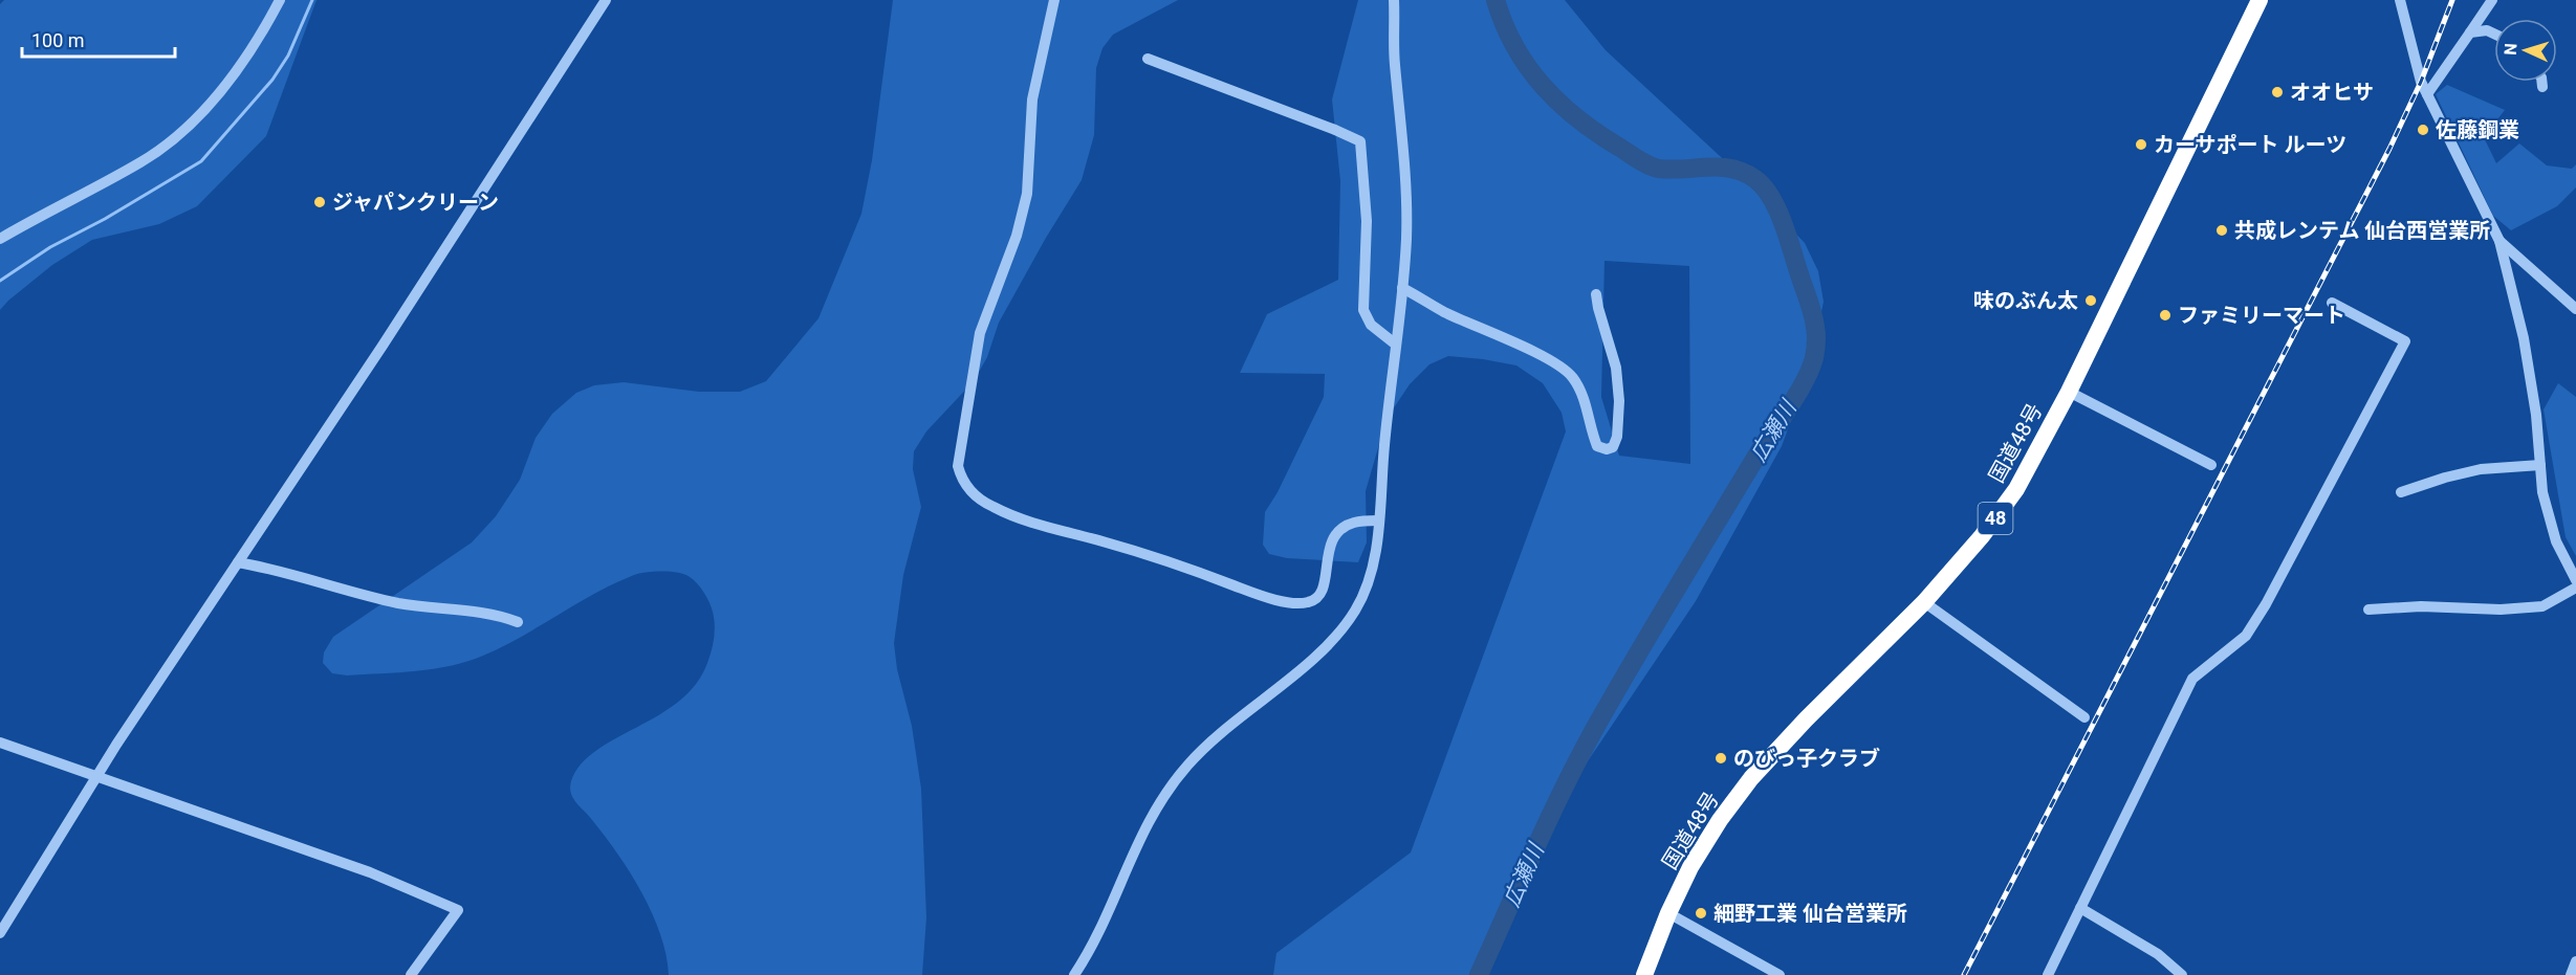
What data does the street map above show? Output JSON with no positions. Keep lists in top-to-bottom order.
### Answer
{
  "streets": {
    "highway": ["国道48号", "48"]
  },
  "water": ["広瀬川"],
  "places": [
    "オオヒサ",
    "佐藤鋼業",
    "カーサポート ルーツ",
    "ジャパンクリーン",
    "共成レンテム 仙台西営業所",
    "味のぶん太",
    "ファミリーマート",
    "のびっ子クラブ",
    "細野工業 仙台営業所"
  ],
  "scale_bar": "100 m",
  "north": "left"
}
